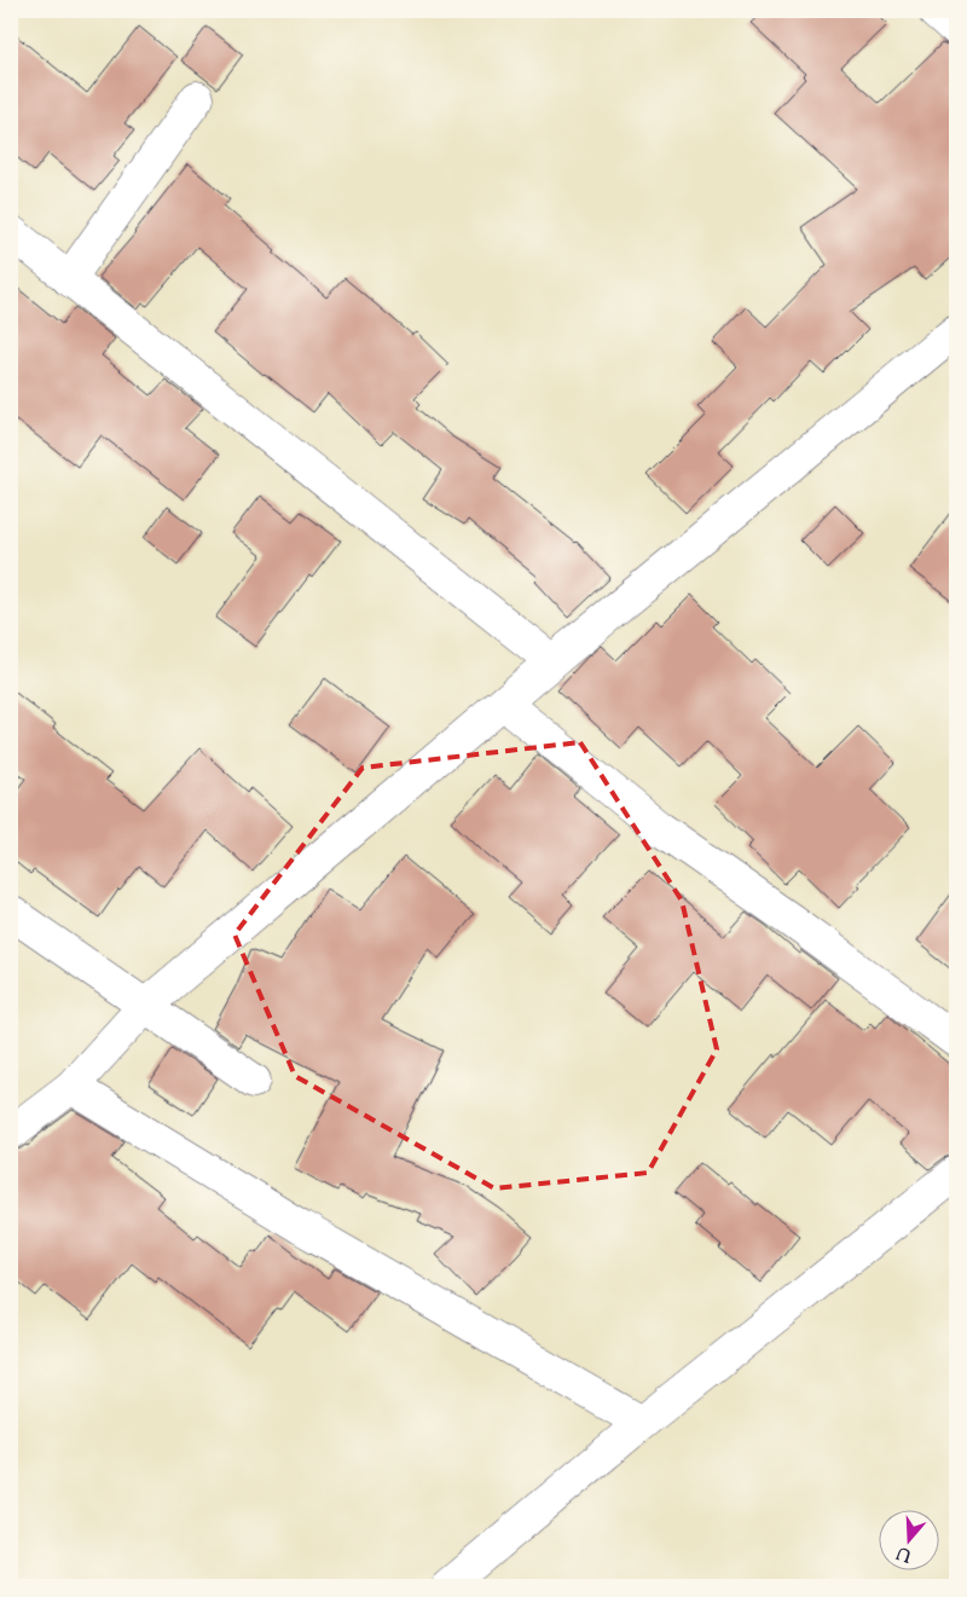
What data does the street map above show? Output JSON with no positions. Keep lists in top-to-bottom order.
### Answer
{
  "north": "bottom"
}
